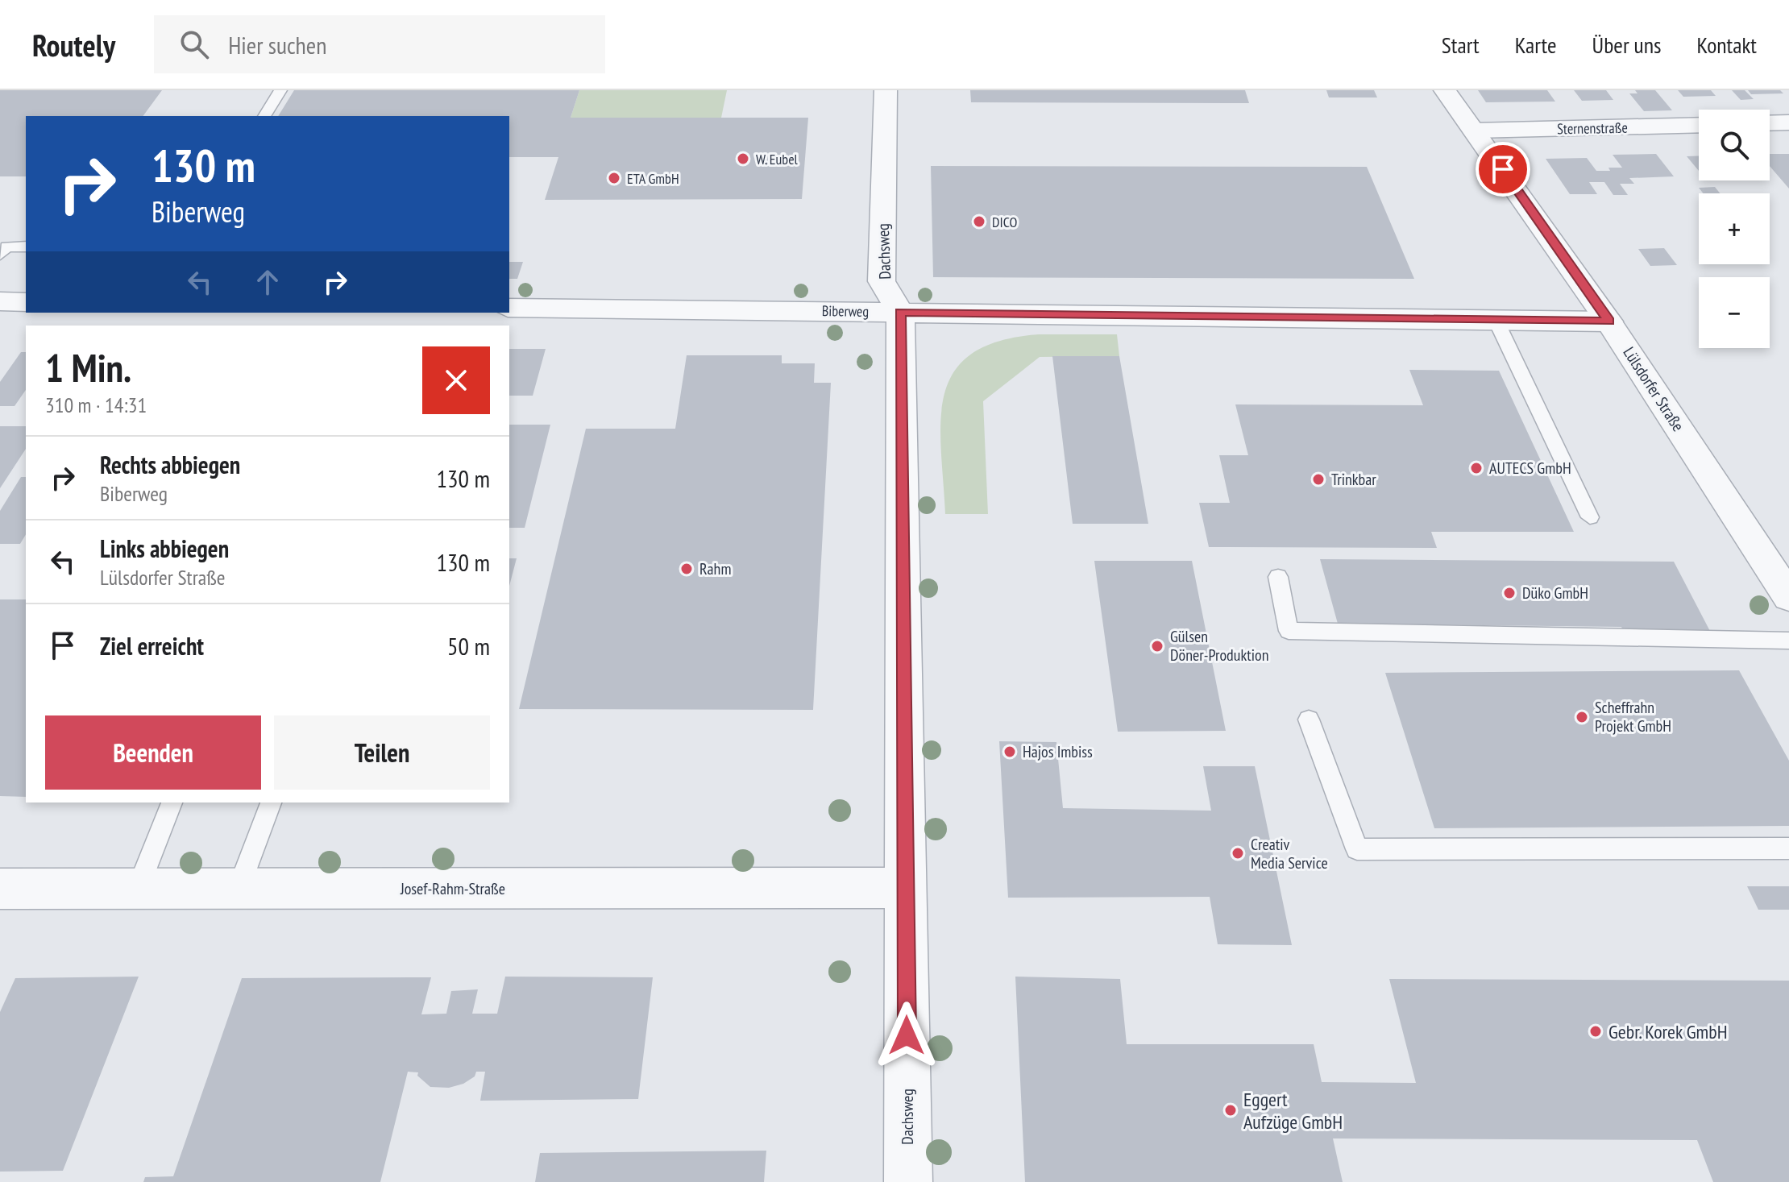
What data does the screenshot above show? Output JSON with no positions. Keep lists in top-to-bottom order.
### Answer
{
  "streets": {
    "street": [
      "Sternenstraße",
      "Dachsweg",
      "Biberweg",
      "Lülsdorfer Straße",
      "Josef-Rahm-Straße"
    ]
  },
  "crossings": [
    ["Sternenstraße", "Lülsdorfer Straße"],
    ["Dachsweg", "Biberweg"],
    ["Dachsweg", "Josef-Rahm-Straße"],
    ["Biberweg", "Lülsdorfer Straße"]
  ],
  "places": [
    "W. Eubel",
    "ETA GmbH",
    "DICO",
    "AUTECS GmbH",
    "Trinkbar",
    "Rahm",
    "Düko GmbH",
    "Gülsen Döner-Produktion",
    "Scheffrahn Projekt GmbH",
    "Hajos Imbiss",
    "Creativ Media Service",
    "Gebr. Korek GmbH",
    "Eggert Aufzüge GmbH"
  ],
  "page": {
    "header": "Routely",
    "search": "Hier suchen",
    "nav": [
      "Start",
      "Karte",
      "Über uns",
      "Kontakt"
    ],
    "map_buttons": ["+", "−"],
    "turn": ["130 m", "Biberweg"],
    "heading": ["1 Min.", "310 m · 14:31"],
    "list": [
      {
        "name": "Rechts abbiegen",
        "note": "Biberweg",
        "value": "130 m"
      },
      {
        "name": "Links abbiegen",
        "note": "Lülsdorfer Straße",
        "value": "130 m"
      },
      {
        "name": "Ziel erreicht",
        "value": "50 m"
      }
    ],
    "buttons": ["Beenden", "Teilen"]
  }
}
